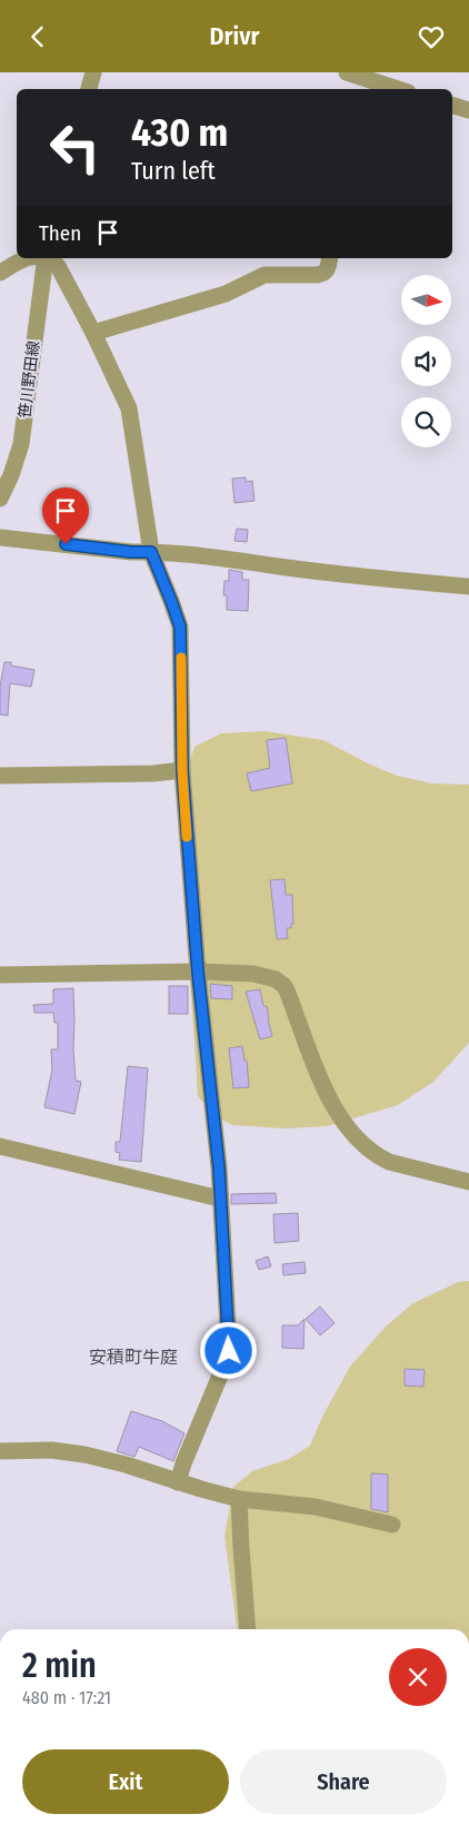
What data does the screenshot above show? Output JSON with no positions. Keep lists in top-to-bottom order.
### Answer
{
  "streets": {
    "street": ["笹川野田線"]
  },
  "districts": ["安積町牛庭"],
  "north": "right",
  "page": {
    "header": "Drivr",
    "turn": ["430 m", "Turn left"],
    "then": "Then",
    "heading": ["2 min", "480 m · 17:21"],
    "buttons": ["Exit", "Share"]
  }
}
